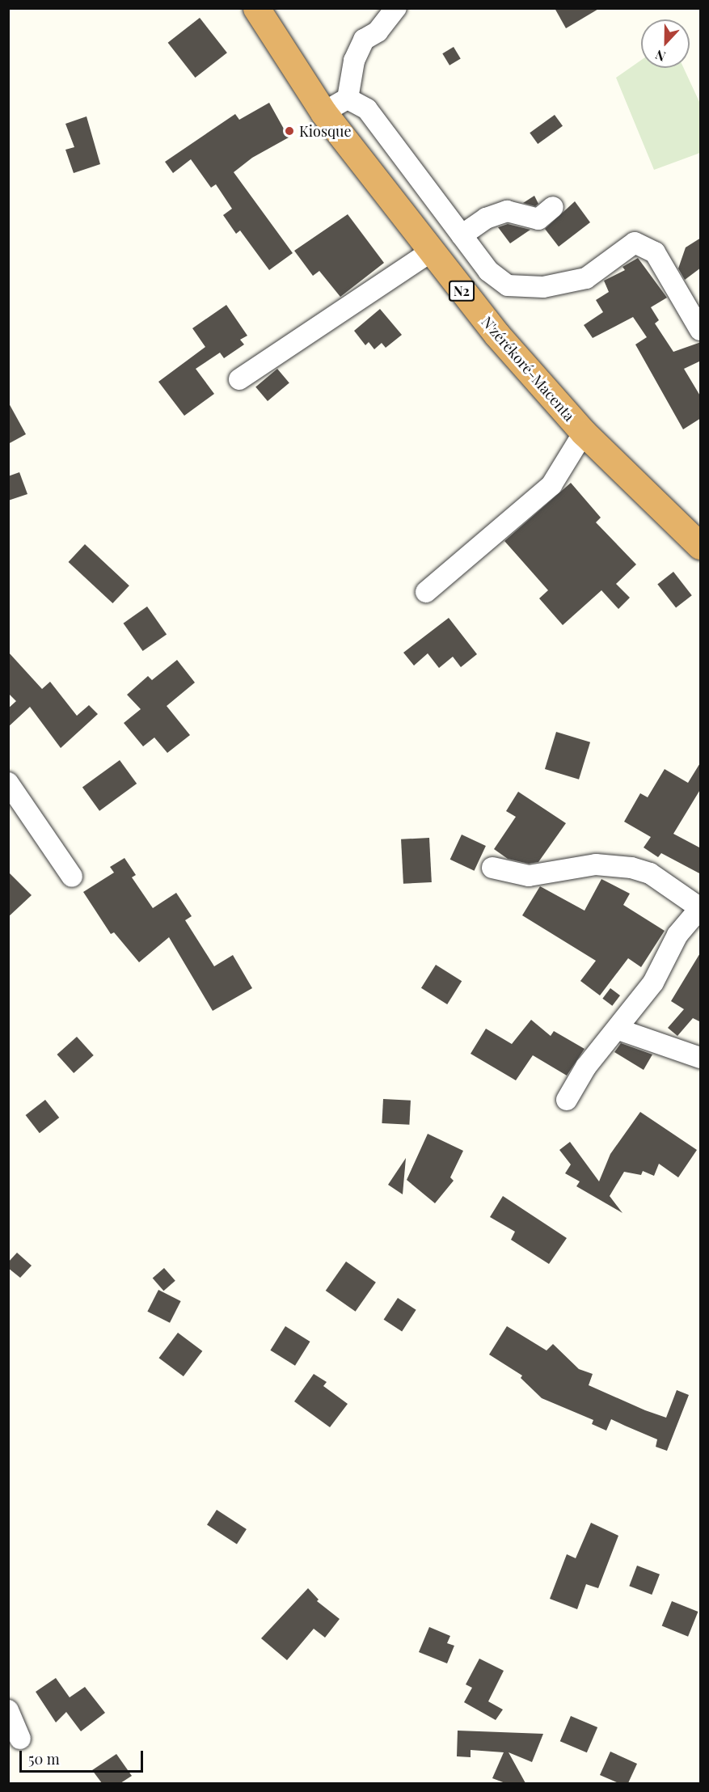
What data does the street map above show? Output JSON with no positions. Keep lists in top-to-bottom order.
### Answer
{
  "streets": {
    "highway": ["N2", "N'zérékoré-Macenta"]
  },
  "places": ["Kiosque"],
  "scale_bar": "50 m",
  "north": "bottom"
}
